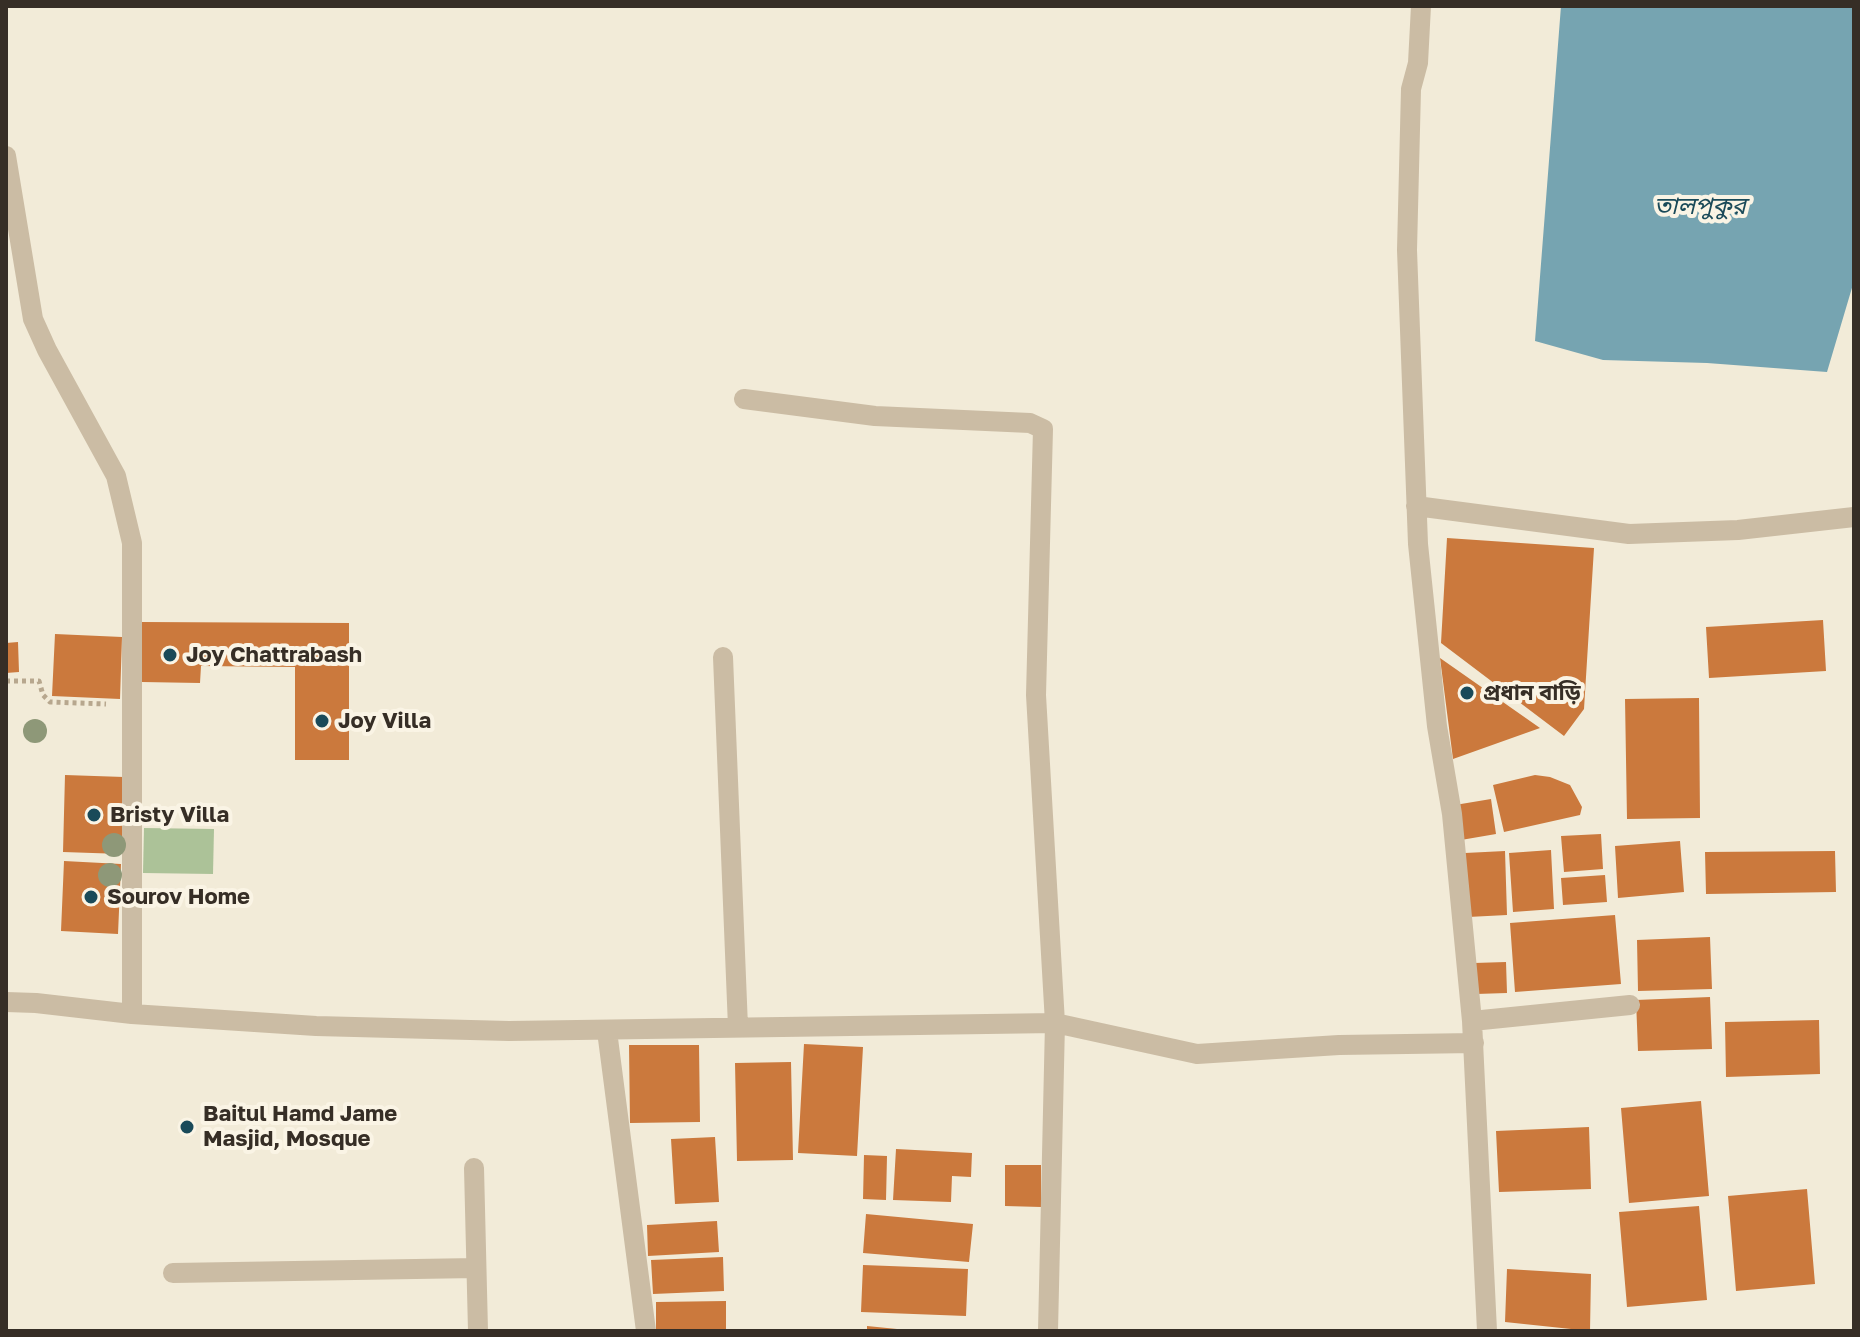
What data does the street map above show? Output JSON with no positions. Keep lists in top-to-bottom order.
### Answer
{
  "water": ["তালপুকুর"],
  "places": [
    "Joy Chattrabash",
    "প্রধান বাড়ি",
    "Joy Villa",
    "Bristy Villa",
    "Sourov Home",
    "Baitul Hamd Jame Masjid, Mosque"
  ]
}
